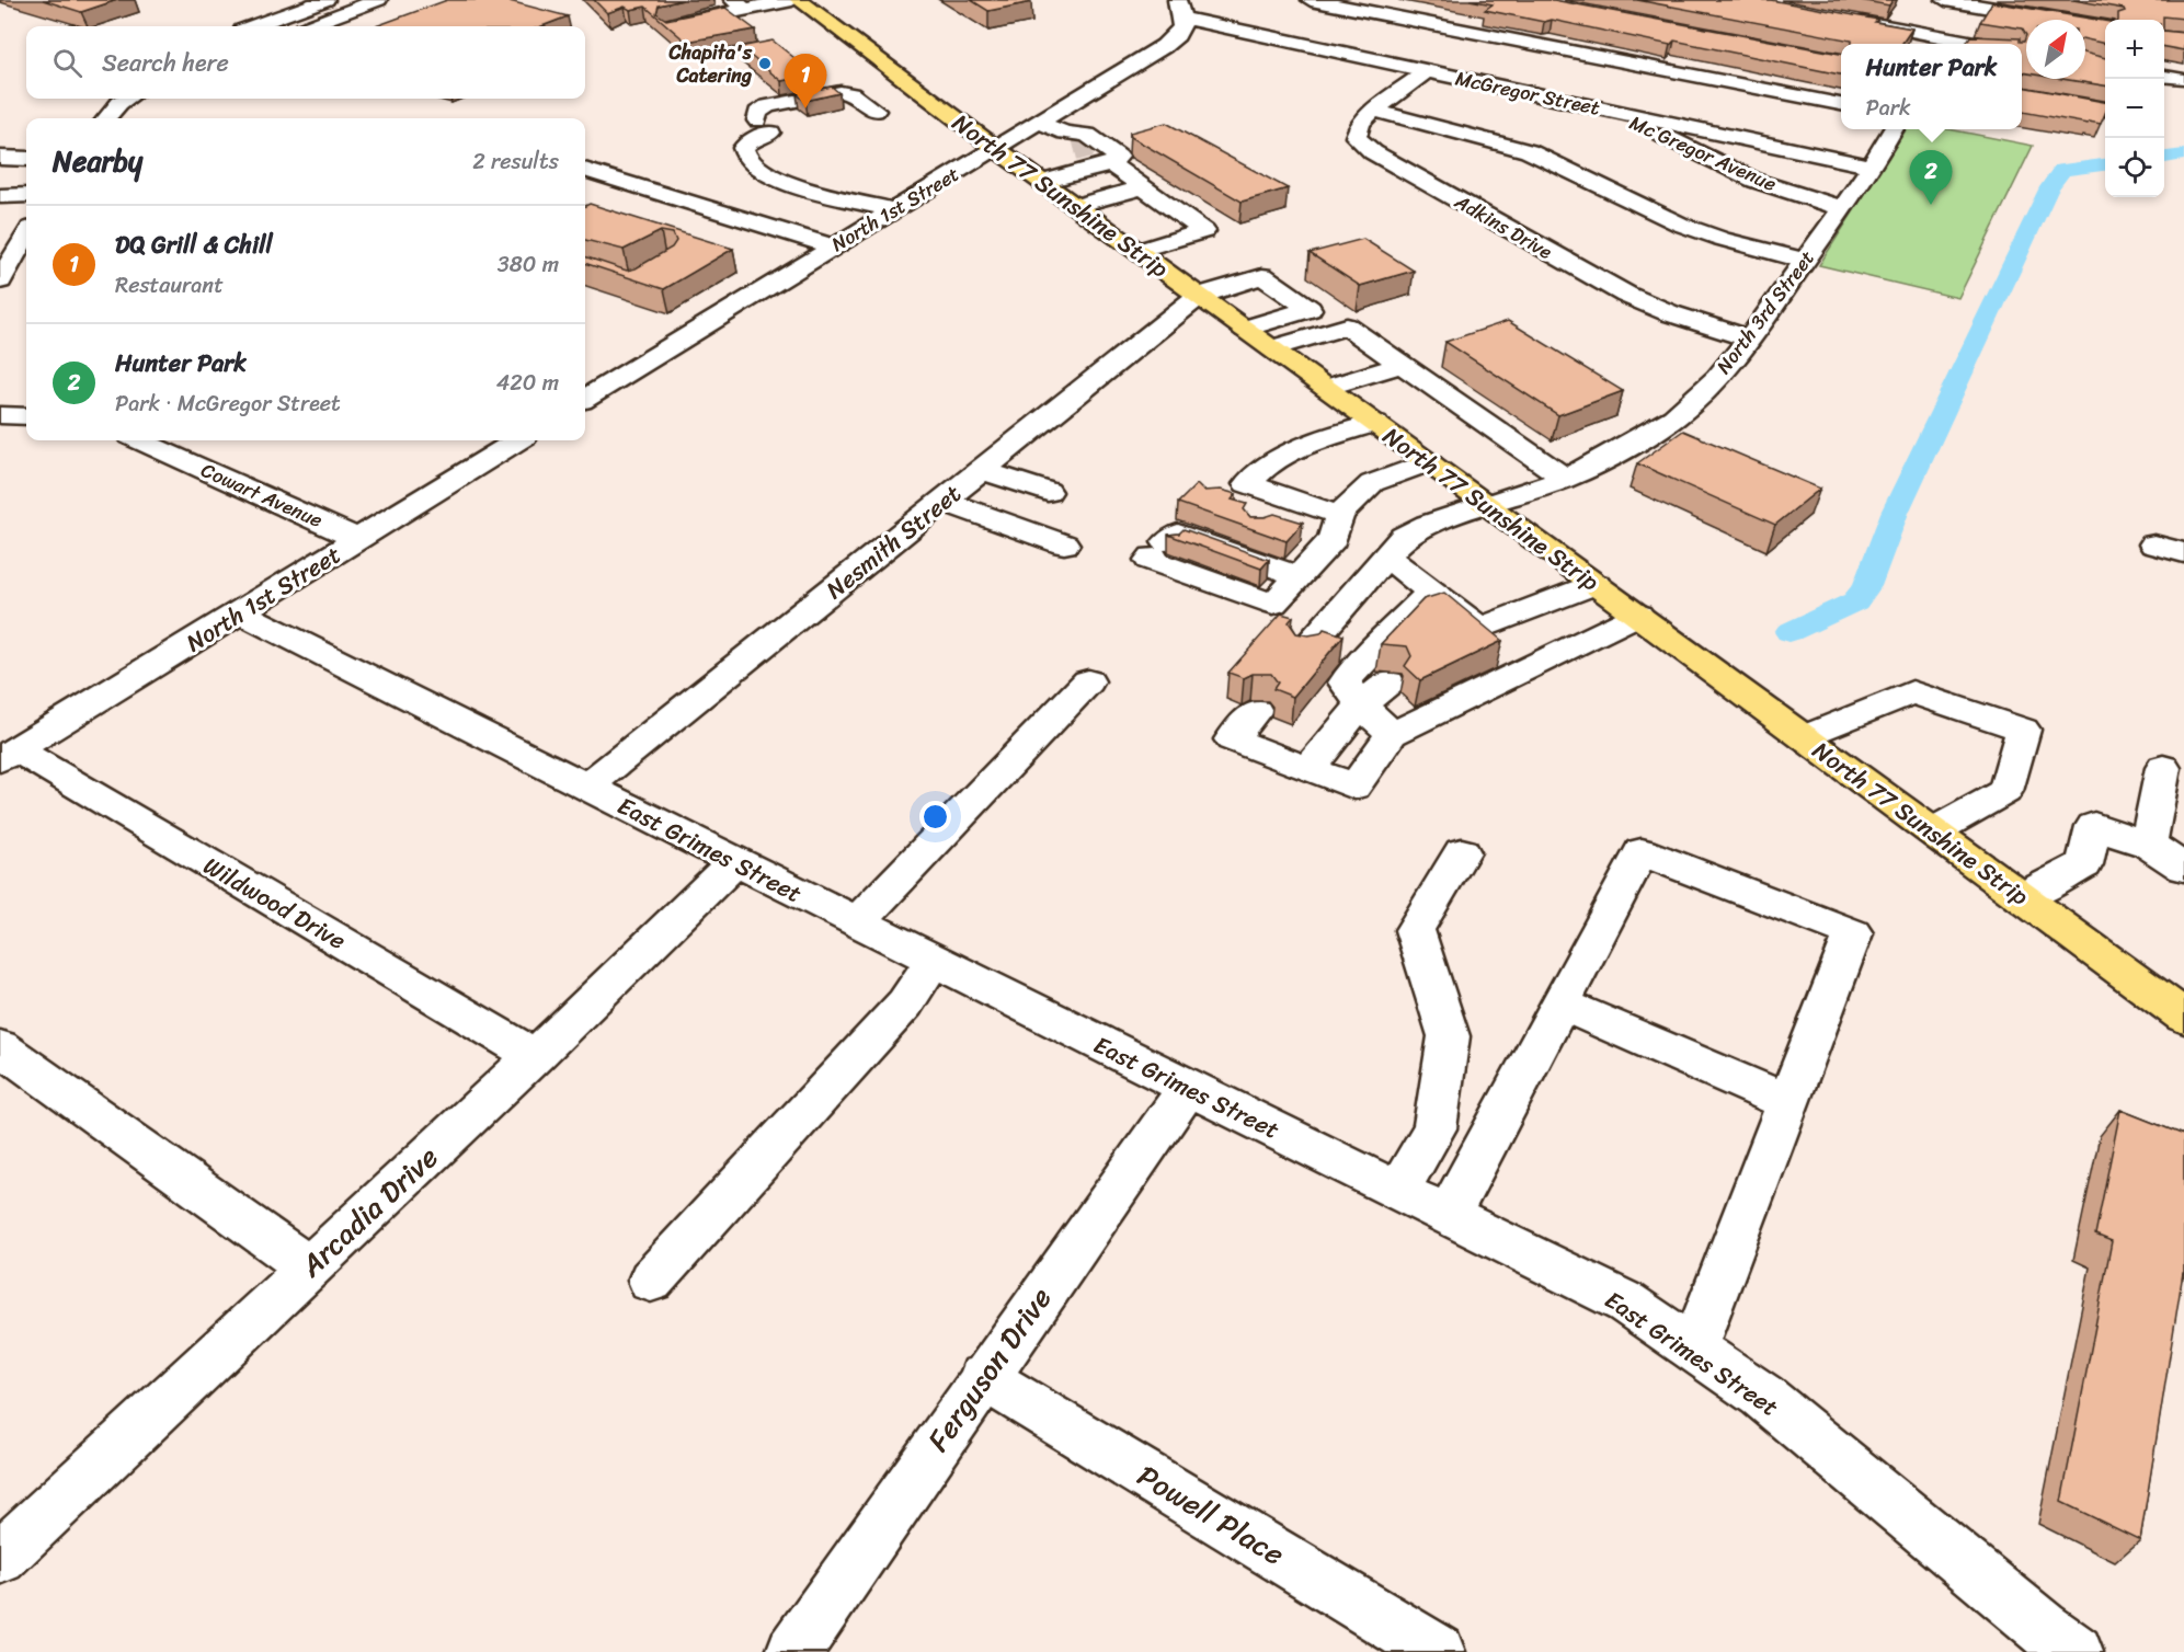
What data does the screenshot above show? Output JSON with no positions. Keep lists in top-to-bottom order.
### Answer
{
  "streets": {
    "main road": ["North 77 Sunshine Strip"],
    "street": [
      "McGregor Street",
      "Mc Gregor Avenue",
      "North 1st Street",
      "Adkins Drive",
      "North 3rd Street",
      "Cowart Avenue",
      "Nesmith Street",
      "East Grimes Street",
      "Wildwood Drive",
      "Arcadia Drive",
      "Ferguson Drive",
      "Powell Place"
    ]
  },
  "crossings": [
    ["McGregor Street", "Mc Gregor Avenue"],
    ["McGregor Street", "North 1st Street"],
    ["McGregor Street", "Adkins Drive"],
    ["McGregor Street", "North 3rd Street"],
    ["Mc Gregor Avenue", "North 3rd Street"],
    ["North 77 Sunshine Strip", "North 1st Street"],
    ["North 77 Sunshine Strip", "North 3rd Street"],
    ["North 77 Sunshine Strip", "Nesmith Street"],
    ["North 1st Street", "Cowart Avenue"],
    ["North 1st Street", "East Grimes Street"],
    ["North 1st Street", "Wildwood Drive"],
    ["Adkins Drive", "North 3rd Street"],
    ["Nesmith Street", "East Grimes Street"],
    ["East Grimes Street", "Arcadia Drive"],
    ["East Grimes Street", "Ferguson Drive"],
    ["Wildwood Drive", "Arcadia Drive"],
    ["Ferguson Drive", "Powell Place"]
  ],
  "places": ["Chapita's Catering"],
  "north": "top right",
  "page": {
    "map_buttons": ["+", "−"],
    "search": "Search here",
    "popup": ["Hunter Park", "Park"],
    "pins": ["1", "2"],
    "heading": ["Nearby", "2 results"],
    "list": [
      {
        "mark": "1",
        "name": "DQ Grill & Chill",
        "note": "Restaurant",
        "value": "380 m"
      },
      {
        "mark": "2",
        "name": "Hunter Park",
        "note": "Park · McGregor Street",
        "value": "420 m"
      }
    ]
  }
}
